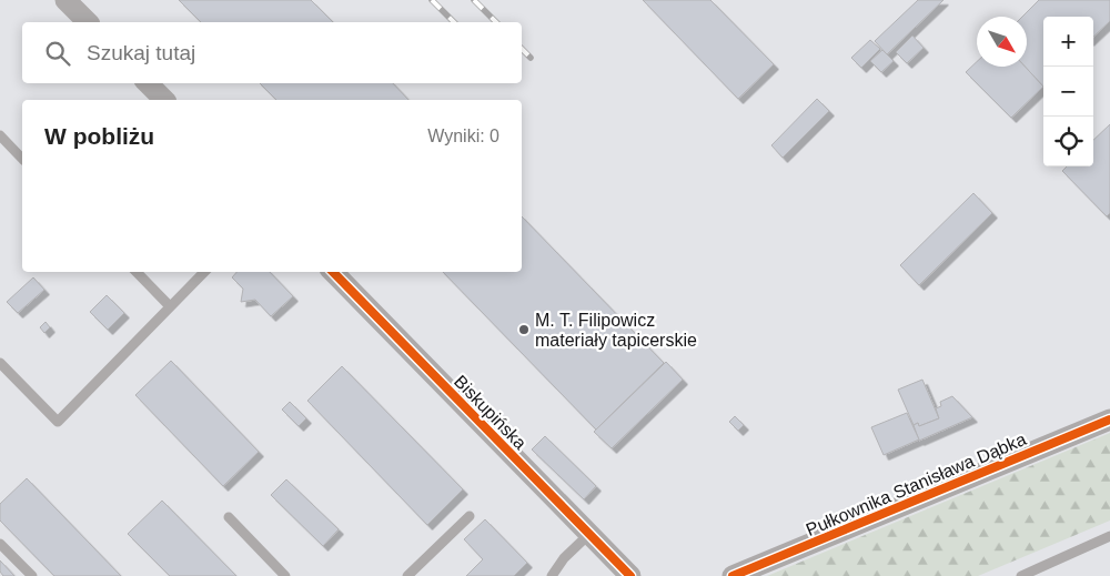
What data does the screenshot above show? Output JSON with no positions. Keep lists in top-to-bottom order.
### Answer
{
  "streets": {
    "street": ["Biskupińska", "Pułkownika Stanisława Dąbka"]
  },
  "places": ["M. T. Filipowicz materiały tapicerskie"],
  "north": "bottom right",
  "page": {
    "map_buttons": ["+", "−"],
    "search": "Szukaj tutaj",
    "heading": ["W pobliżu", "Wyniki: 0"]
  }
}
